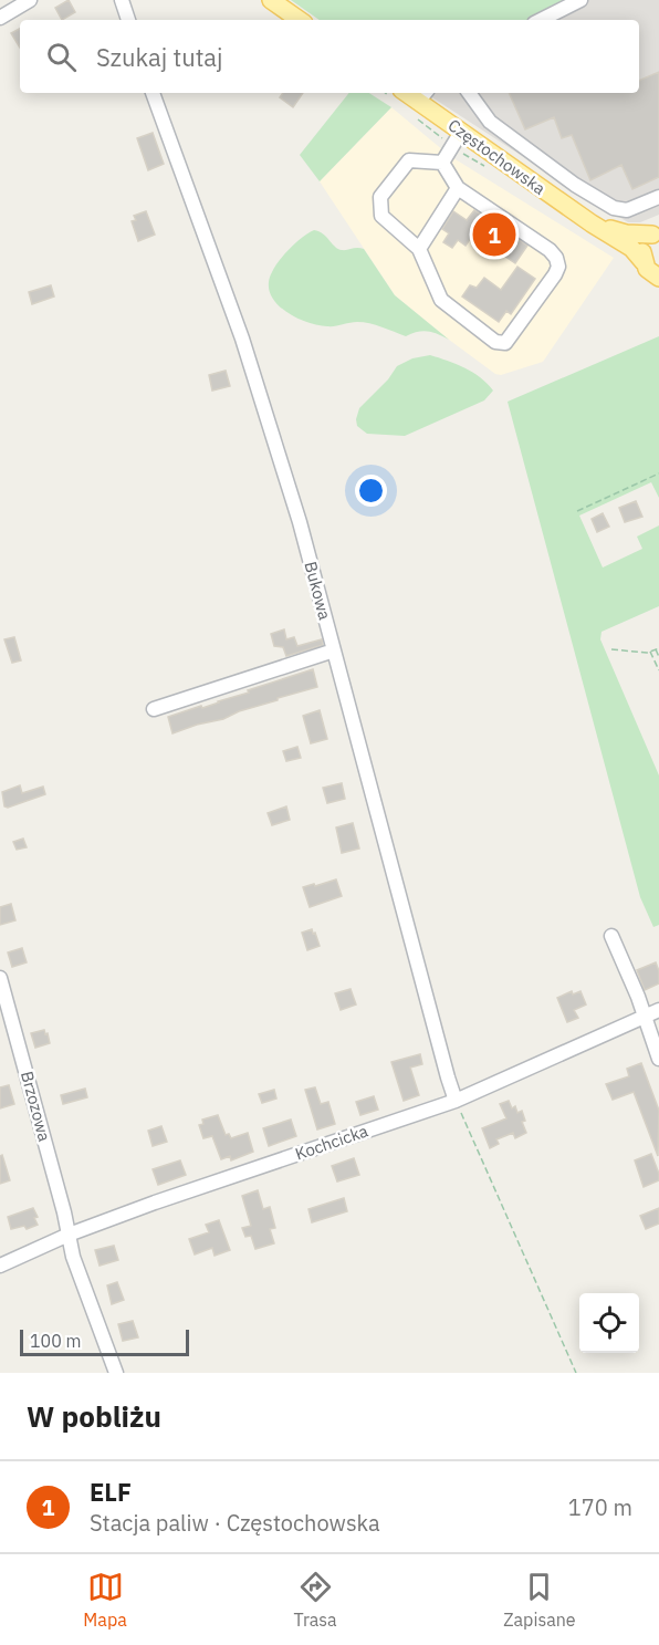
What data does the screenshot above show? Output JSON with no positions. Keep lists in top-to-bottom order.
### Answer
{
  "streets": {
    "main road": ["Częstochowska"],
    "street": ["Bukowa", "Brzozowa", "Kochcicka"]
  },
  "crossings": [
    ["Bukowa", "Kochcicka"],
    ["Brzozowa", "Kochcicka"]
  ],
  "scale_bar": "100 m",
  "page": {
    "search": "Szukaj tutaj",
    "pins": "1",
    "scale": "100 m",
    "heading": "W pobliżu",
    "list": [
      {
        "mark": "1",
        "name": "ELF",
        "note": "Stacja paliw · Częstochowska",
        "value": "170 m"
      }
    ],
    "nav": ["Mapa", "Trasa", "Zapisane"]
  }
}
